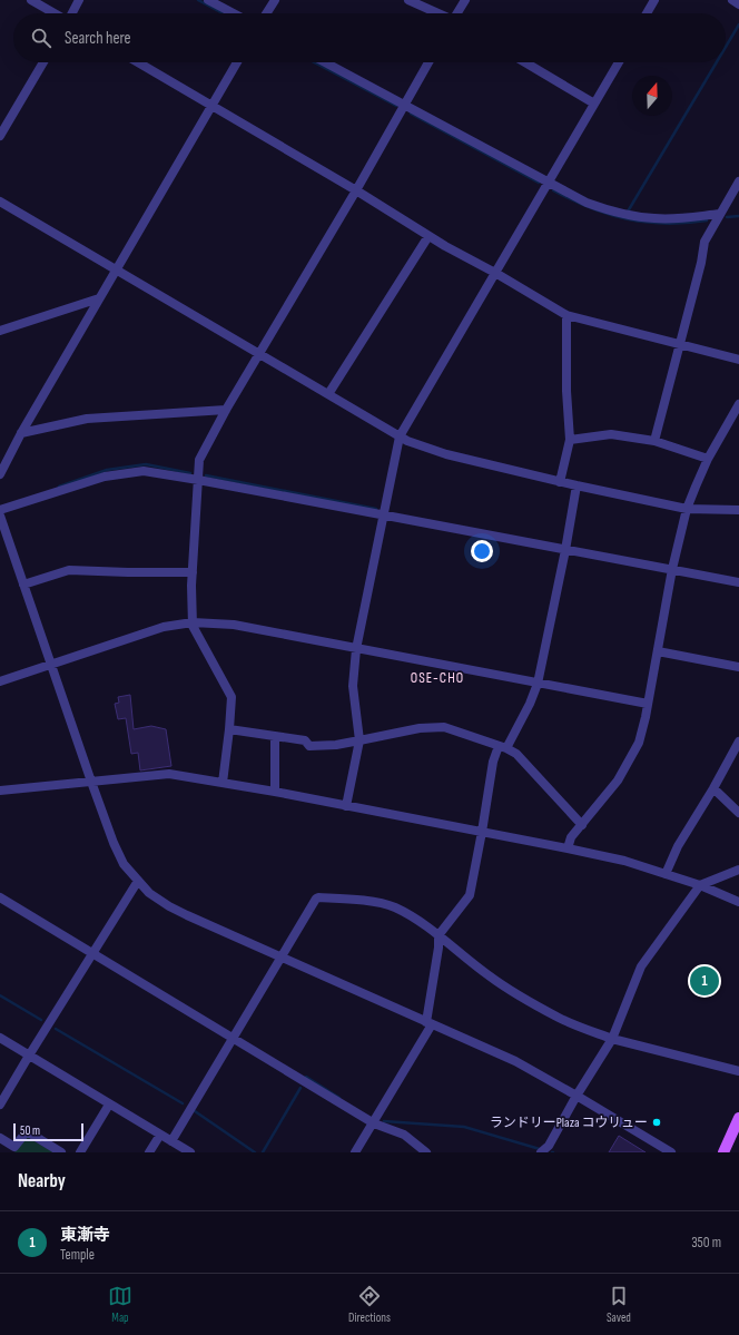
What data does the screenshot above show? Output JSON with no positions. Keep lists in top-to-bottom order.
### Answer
{
  "districts": ["OSE-CHO"],
  "places": ["ランドリーPlaza コウリュー"],
  "scale_bar": "50 m",
  "north": "top",
  "page": {
    "search": "Search here",
    "pins": "1",
    "scale": "50 m",
    "heading": "Nearby",
    "list": [
      {
        "mark": "1",
        "name": "東漸寺",
        "note": "Temple",
        "value": "350 m"
      }
    ],
    "nav": ["Map", "Directions", "Saved"]
  }
}
